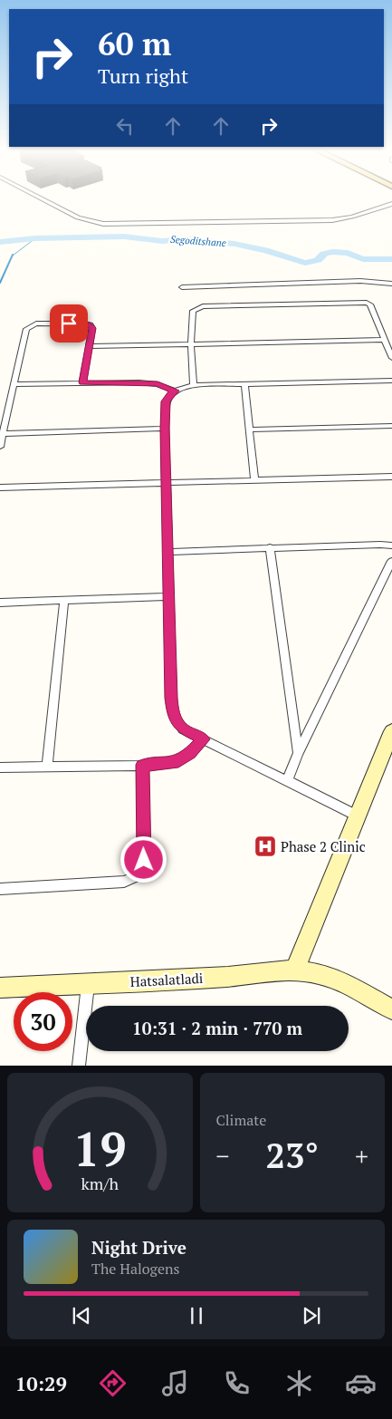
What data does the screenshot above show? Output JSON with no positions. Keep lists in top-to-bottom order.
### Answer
{
  "streets": {
    "street": ["Hatsalatladi"]
  },
  "water": ["Segoditshane"],
  "places": {
    "hospital": ["Phase 2 Clinic"]
  },
  "page": {
    "turn": ["60 m", "Turn right"],
    "limit": "30",
    "trip": "10:31 · 2 min · 770 m",
    "tile": "Climate",
    "heat": ["−", "23°", "+"],
    "song": ["Night Drive", "The Halogens"],
    "tabs": "10:29",
    "gauge": ["19", "km/h"]
  }
}
